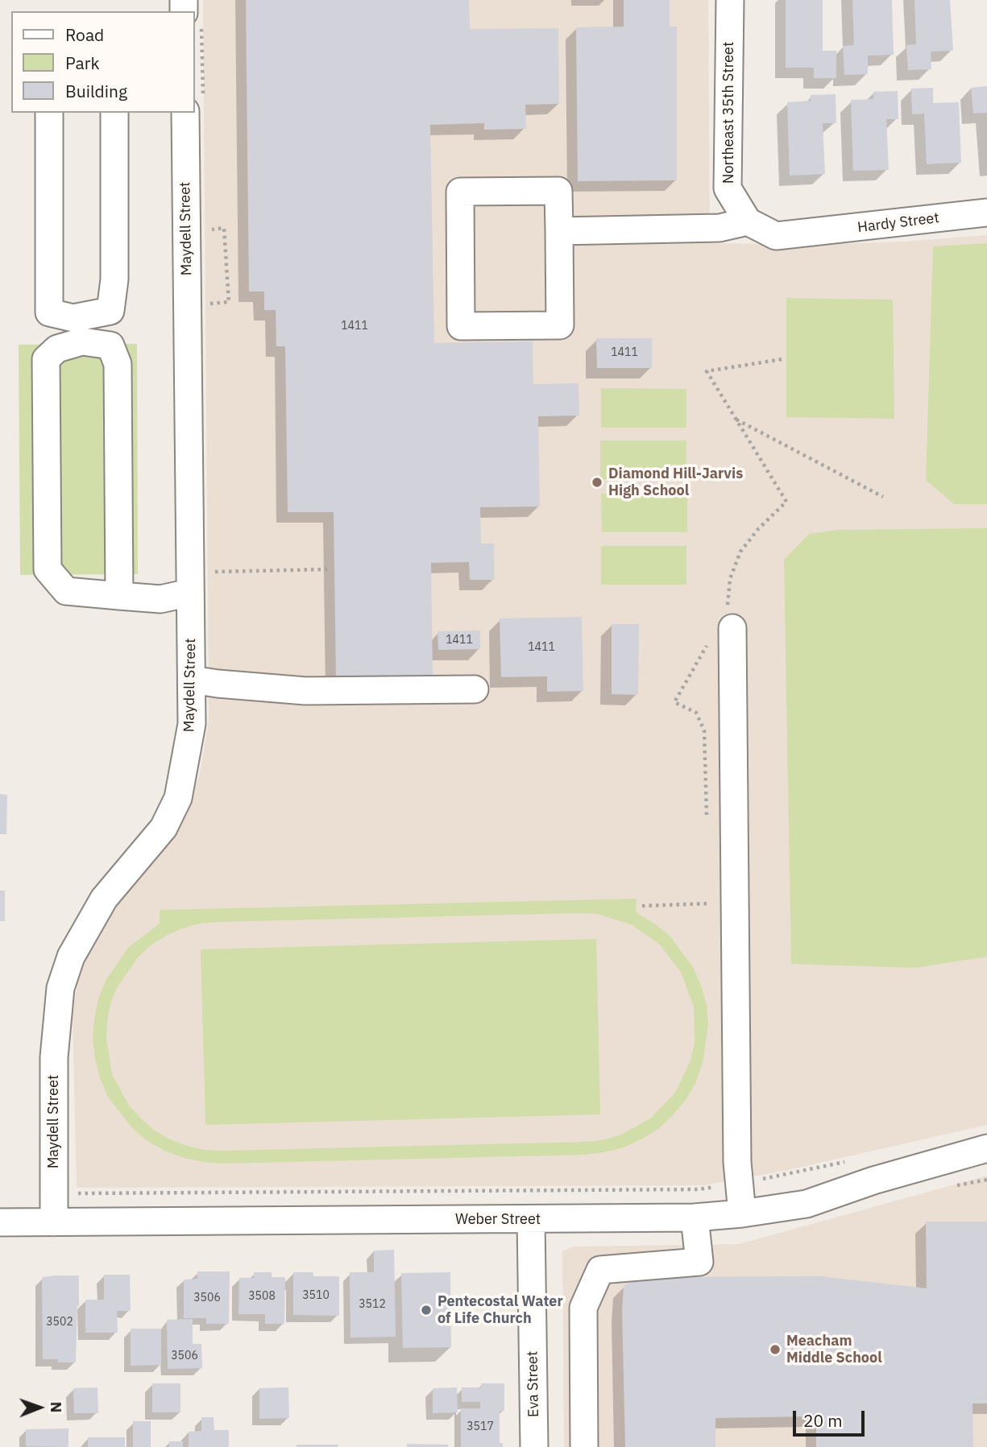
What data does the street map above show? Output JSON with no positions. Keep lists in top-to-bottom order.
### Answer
{
  "streets": {
    "street": [
      "Northeast 35th Street",
      "Hardy Street",
      "Maydell Street",
      "Weber Street",
      "Eva Street"
    ]
  },
  "crossings": [
    ["Northeast 35th Street", "Hardy Street"],
    ["Maydell Street", "Weber Street"],
    ["Weber Street", "Eva Street"]
  ],
  "places": ["Diamond Hill-Jarvis High School", "Pentecostal Water of Life Church", "Meacham Middle School"],
  "house_numbers": [
    "1411",
    "1411",
    "1411",
    "1411",
    "3510",
    "3508",
    "3506",
    "3512",
    "3502",
    "3506",
    "3517"
  ],
  "legend": ["Road", "Park", "Building"],
  "scale_bar": "20 m",
  "north": "right"
}
